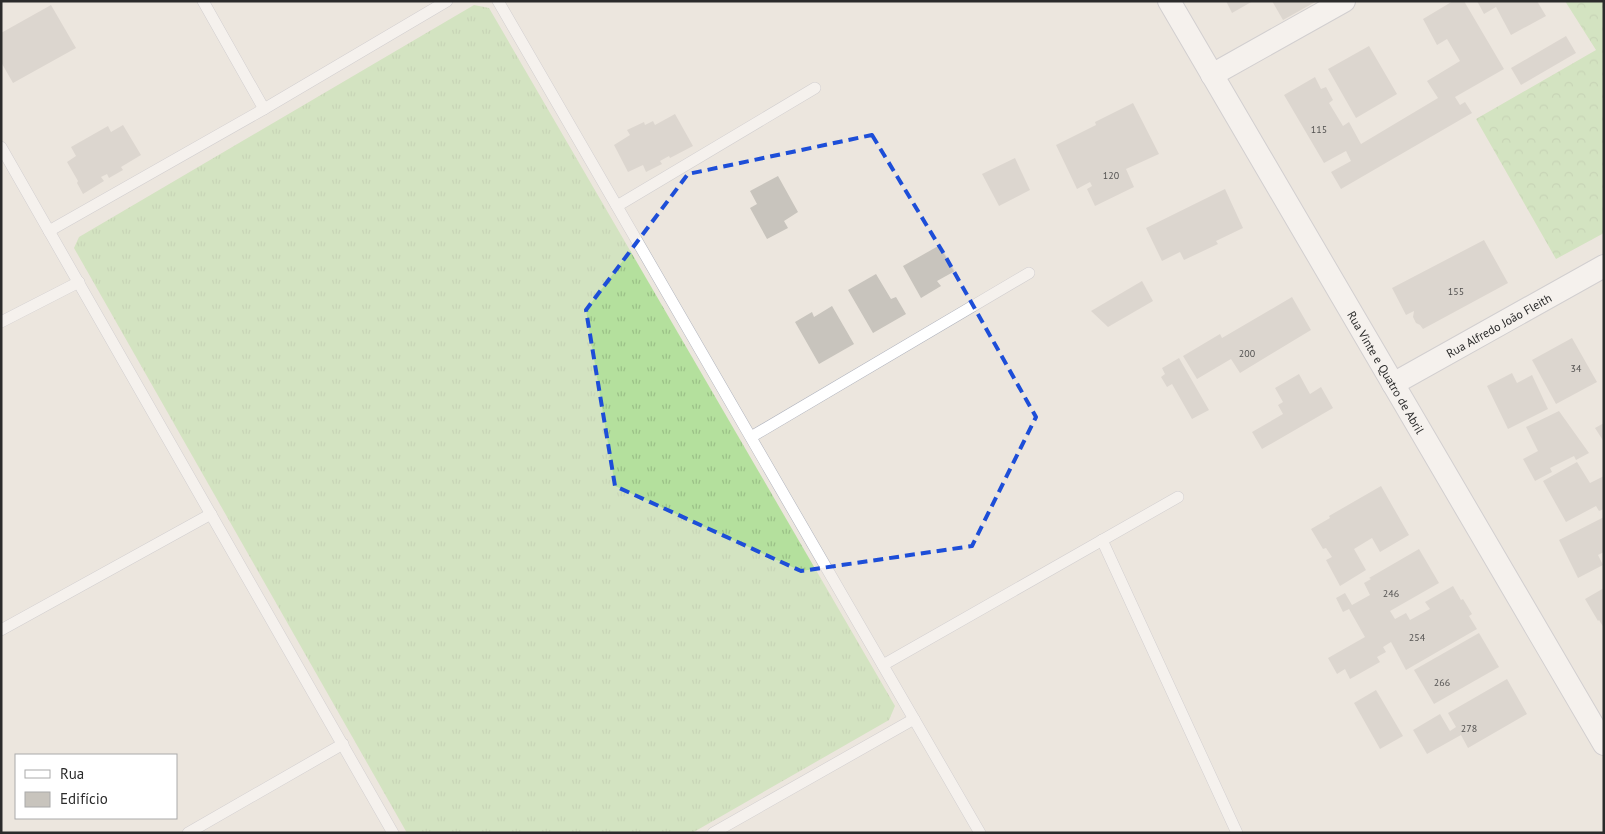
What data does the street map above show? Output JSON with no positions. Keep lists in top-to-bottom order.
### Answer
{
  "streets": {
    "street": ["Rua Alfredo João Fleith", "Rua Vinte e Quatro de Abril"]
  },
  "crossings": [
    ["Rua Alfredo João Fleith", "Rua Vinte e Quatro de Abril"]
  ],
  "house_numbers": [
    "115",
    "120",
    "155",
    "200",
    "34",
    "246",
    "254",
    "266",
    "278"
  ],
  "legend": ["Rua", "Edifício"]
}
